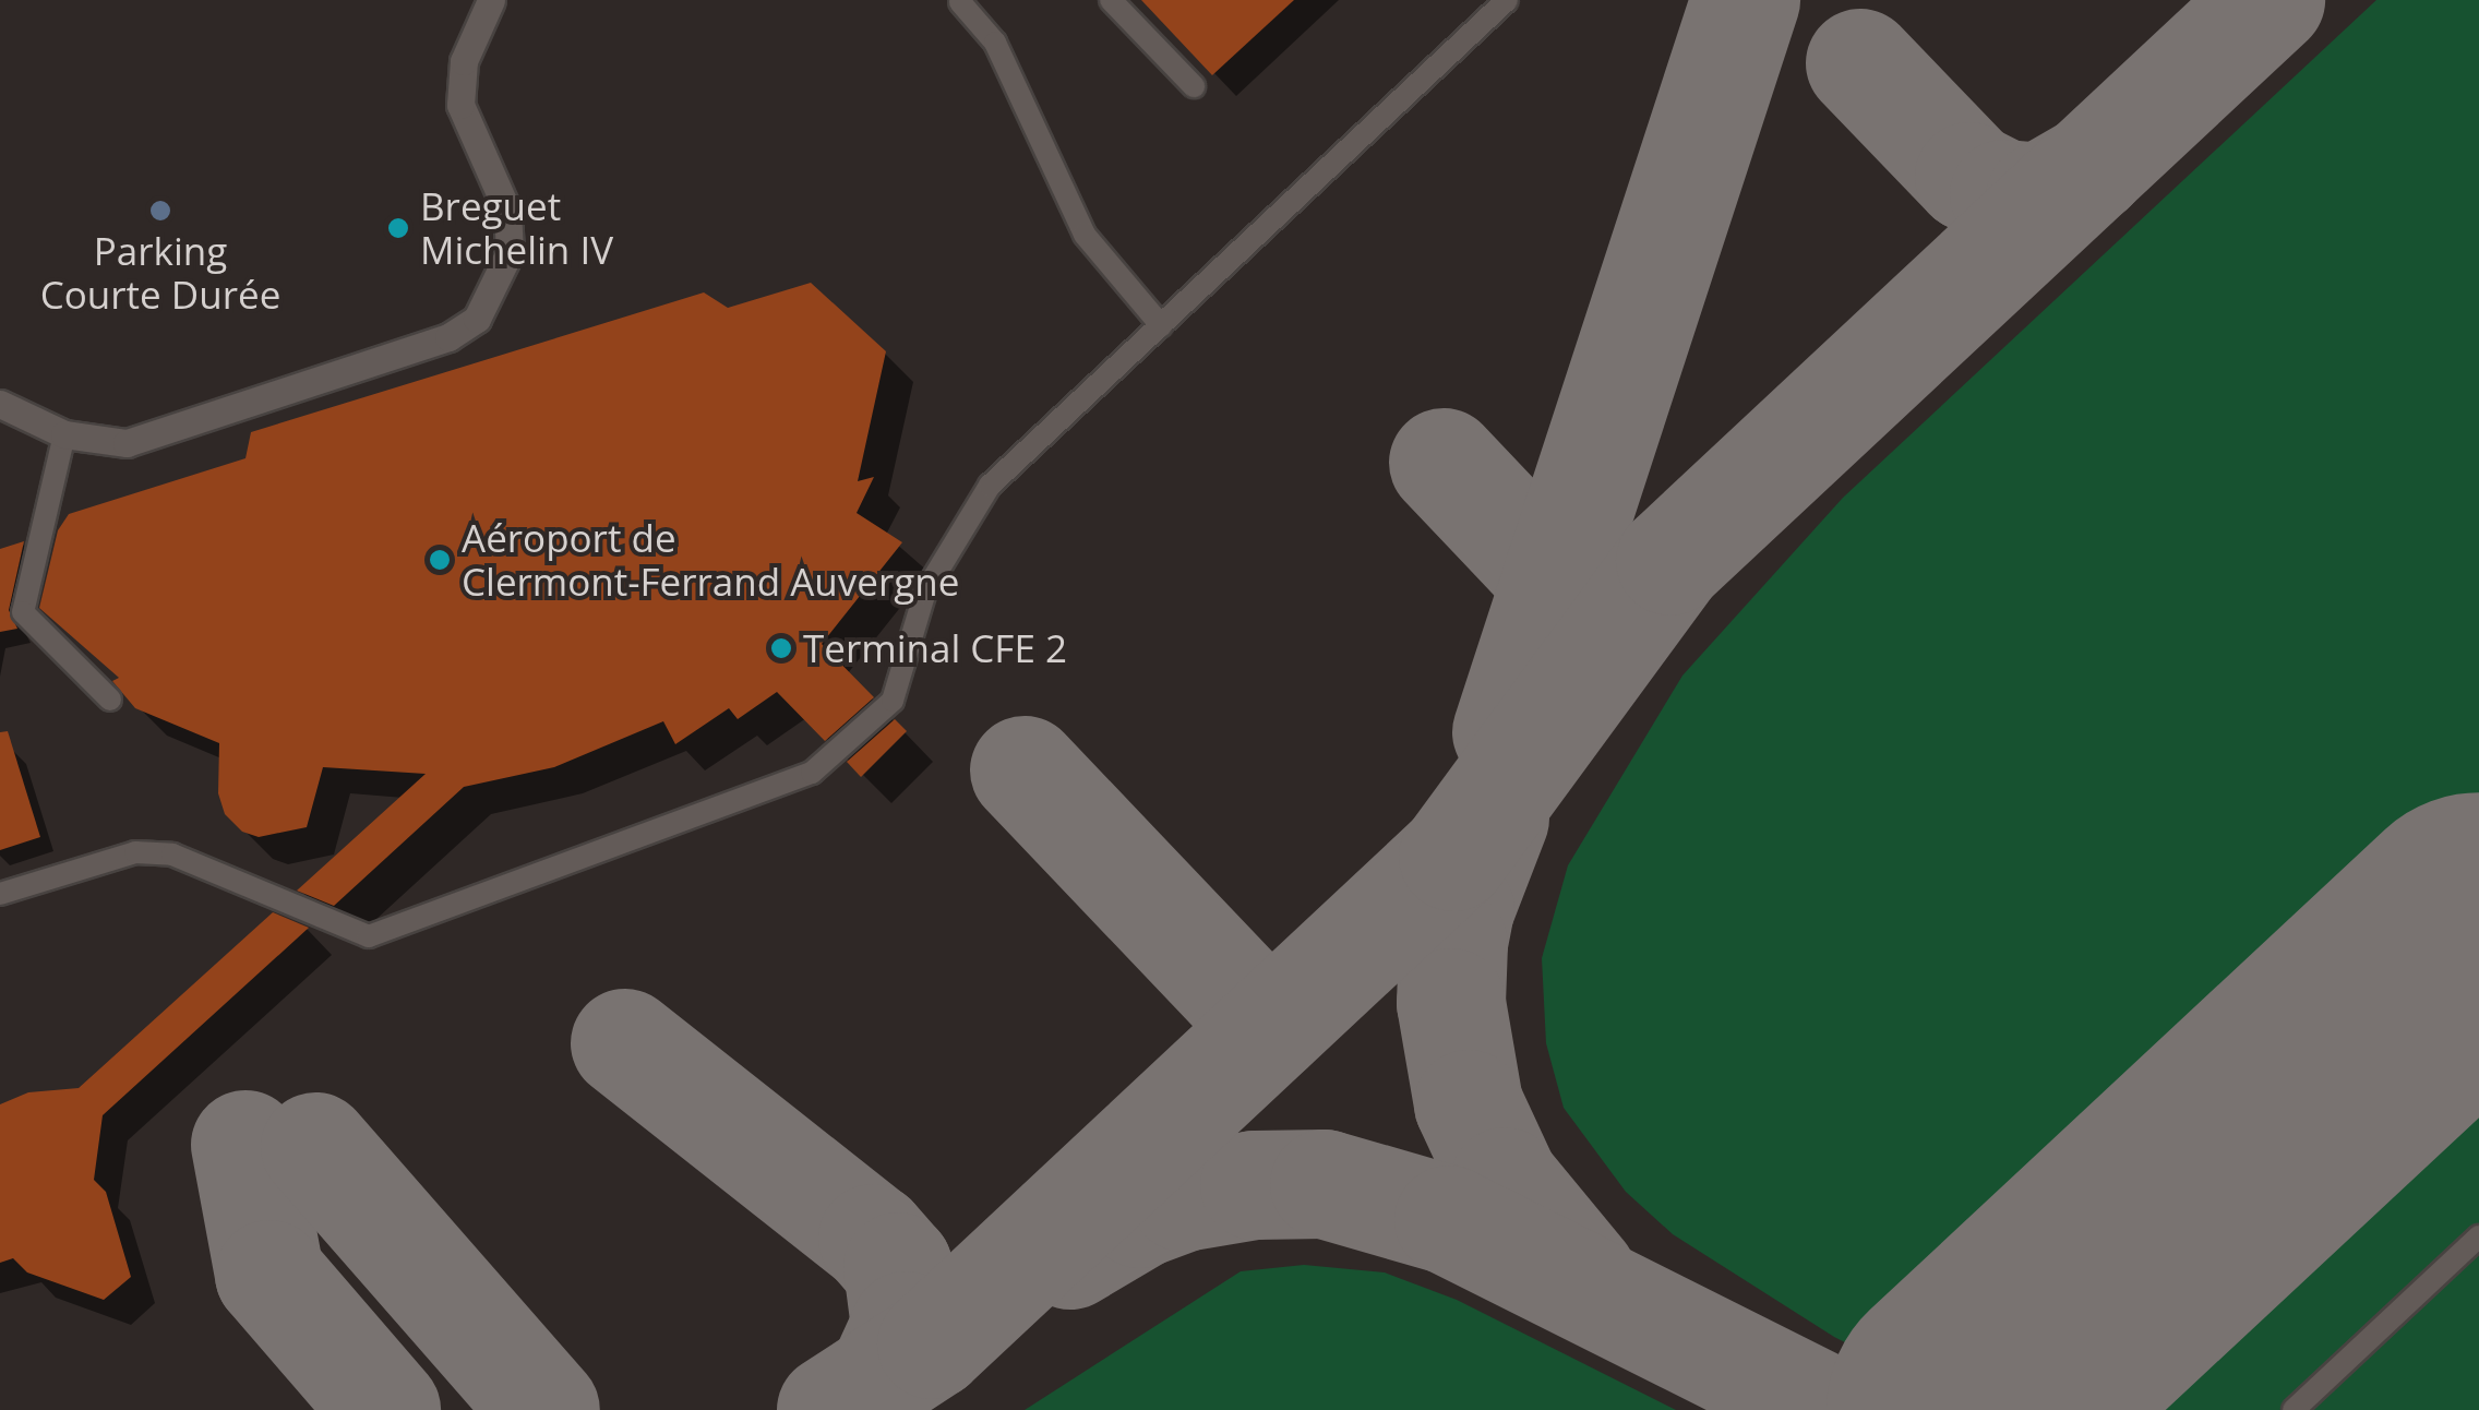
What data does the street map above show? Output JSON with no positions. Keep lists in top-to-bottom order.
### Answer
{
  "places": [
    "Parking Courte Durée",
    "Breguet Michelin IV",
    "Aéroport de Clermont-Ferrand Auvergne",
    "Terminal CFE 2"
  ]
}
